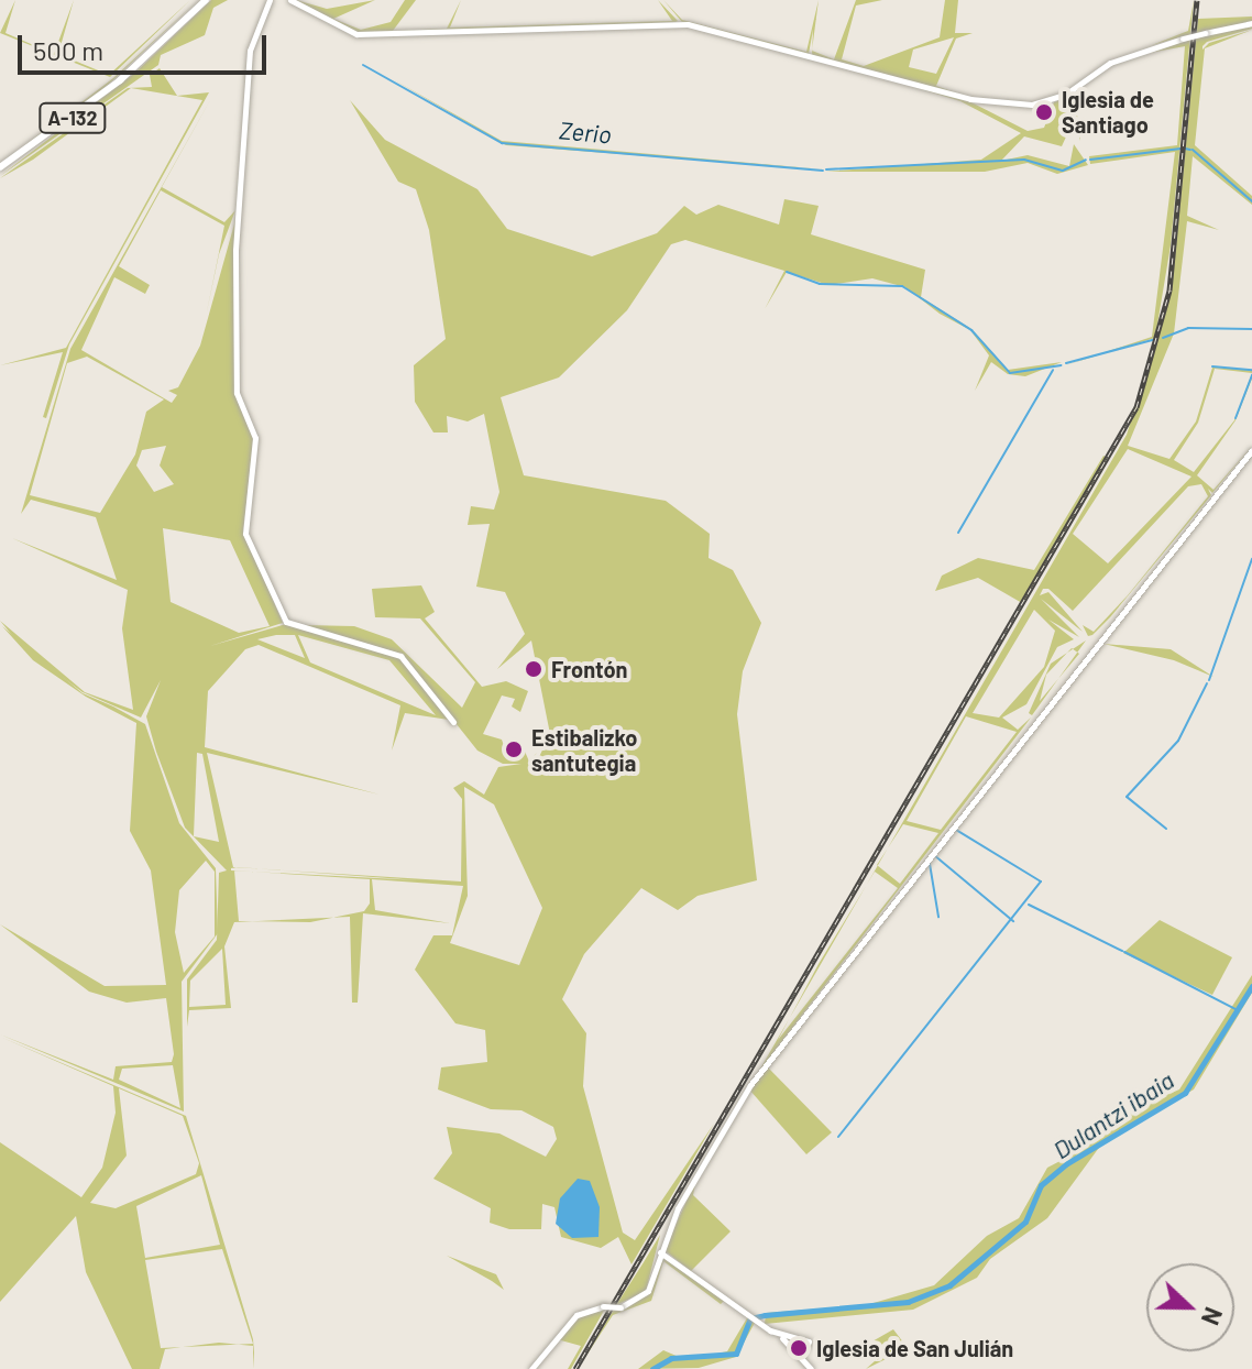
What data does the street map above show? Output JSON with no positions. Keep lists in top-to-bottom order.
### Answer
{
  "streets": {
    "main road": ["A-132"]
  },
  "water": ["Zerio", "Dulantzi ibaia"],
  "places": [
    "Iglesia de Santiago",
    "Frontón",
    "Estibalizko santutegia",
    "Iglesia de San Julián"
  ],
  "scale_bar": "500 m",
  "north": "right"
}
